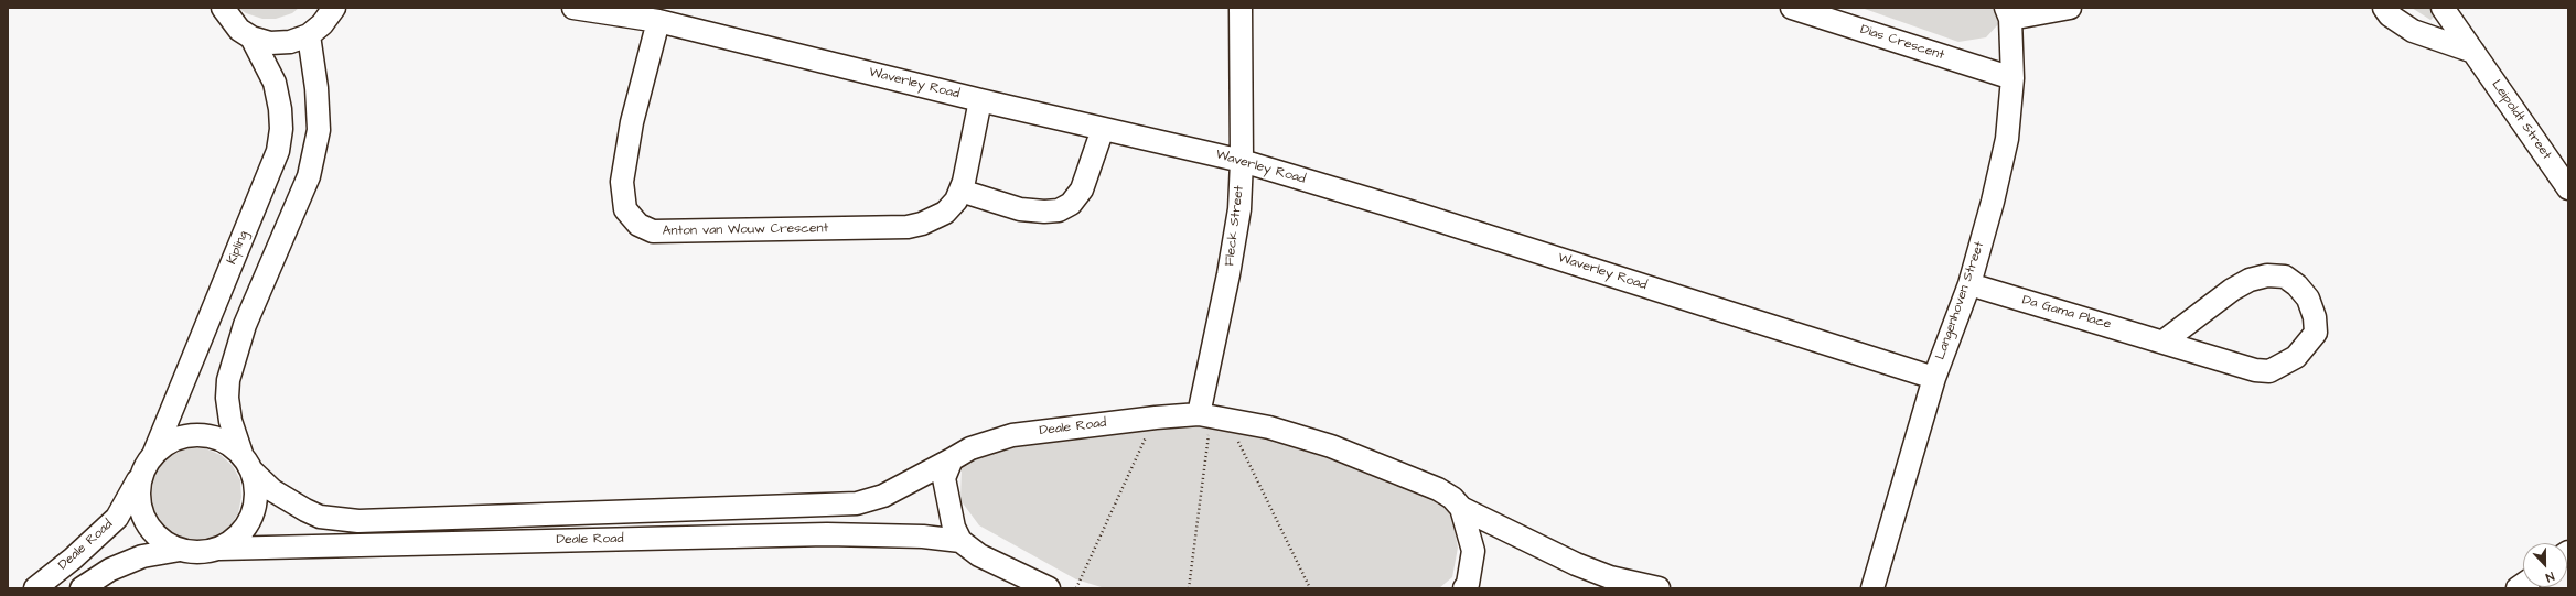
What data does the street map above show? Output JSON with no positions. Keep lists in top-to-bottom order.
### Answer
{
  "streets": {
    "street": [
      "Dias Crescent",
      "Waverley Road",
      "Leipoldt Street",
      "Fleck Street",
      "Anton van Wouw Crescent",
      "Kipling",
      "Langenhoven Street",
      "Da Gama Place",
      "Deale Road"
    ]
  },
  "crossings": [
    ["Dias Crescent", "Langenhoven Street"],
    ["Waverley Road", "Fleck Street"],
    ["Waverley Road", "Anton van Wouw Crescent"],
    ["Waverley Road", "Langenhoven Street"],
    ["Fleck Street", "Deale Road"],
    ["Kipling", "Deale Road"],
    ["Langenhoven Street", "Da Gama Place"]
  ],
  "north": "bottom"
}
